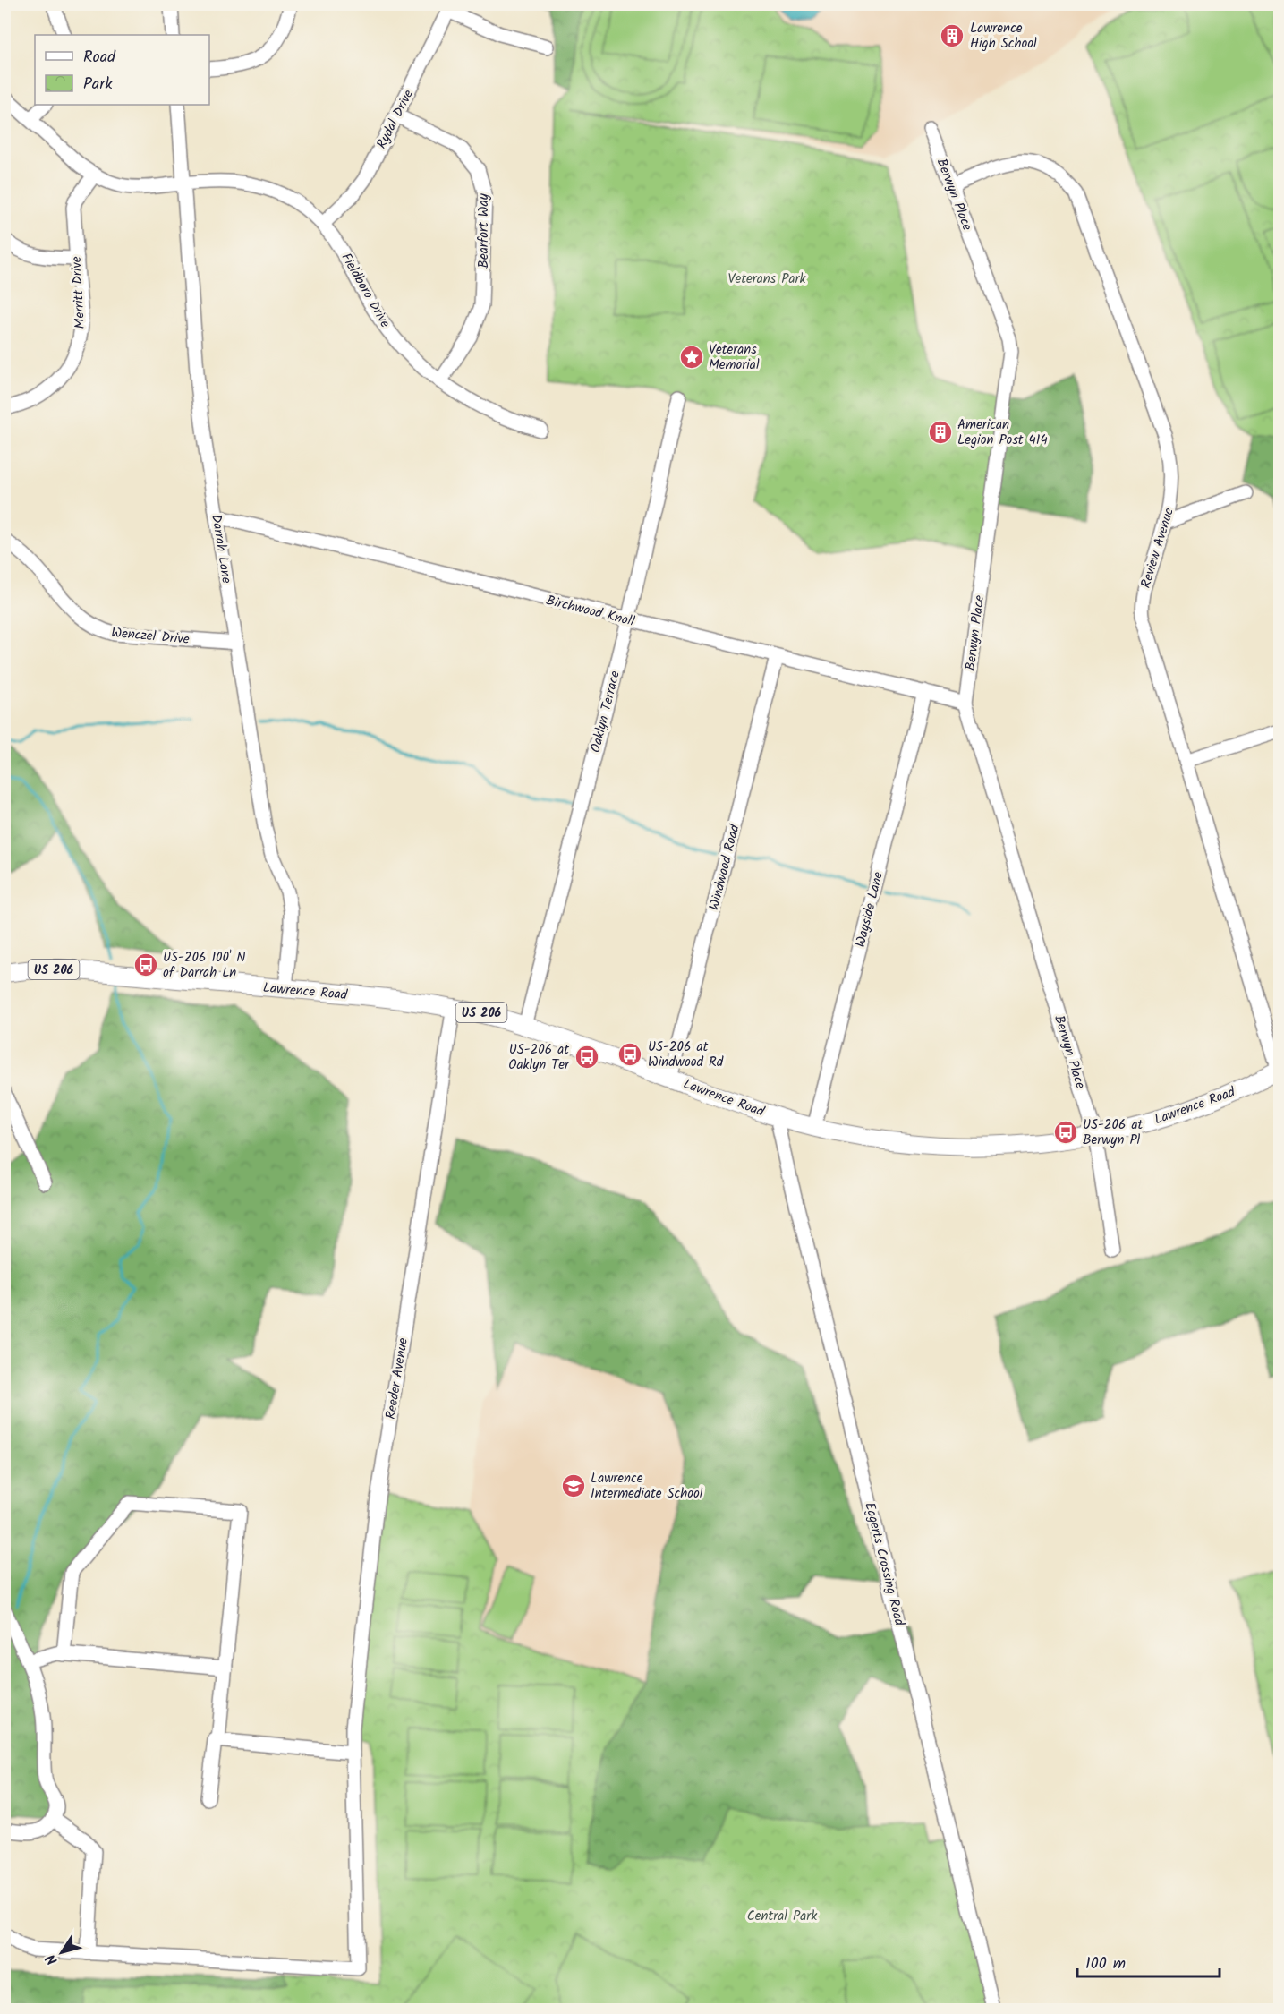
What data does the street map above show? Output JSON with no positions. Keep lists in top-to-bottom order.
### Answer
{
  "streets": {
    "main road": ["US 206", "Lawrence Road"],
    "street": [
      "Rydal Drive",
      "Berwyn Place",
      "Bearfort Way",
      "Fieldboro Drive",
      "Merritt Drive",
      "Review Avenue",
      "Darrah Lane",
      "Birchwood Knoll",
      "Wenczel Drive",
      "Oaklyn Terrace",
      "Windwood Road",
      "Wayside Lane",
      "Reeder Avenue",
      "Eggerts Crossing Road"
    ]
  },
  "crossings": [
    ["Rydal Drive", "Bearfort Way"],
    ["Rydal Drive", "Fieldboro Drive"],
    ["Berwyn Place", "Review Avenue"],
    ["Berwyn Place", "Birchwood Knoll"],
    ["Berwyn Place", "Lawrence Road"],
    ["Bearfort Way", "Fieldboro Drive"],
    ["Fieldboro Drive", "Merritt Drive"],
    ["Fieldboro Drive", "Darrah Lane"],
    ["Review Avenue", "Lawrence Road"],
    ["Darrah Lane", "Birchwood Knoll"],
    ["Darrah Lane", "Wenczel Drive"],
    ["Darrah Lane", "Lawrence Road"],
    ["Birchwood Knoll", "Oaklyn Terrace"],
    ["Birchwood Knoll", "Windwood Road"],
    ["Birchwood Knoll", "Wayside Lane"],
    ["Oaklyn Terrace", "Lawrence Road"],
    ["Windwood Road", "Lawrence Road"],
    ["Wayside Lane", "Lawrence Road"],
    ["Lawrence Road", "Reeder Avenue"],
    ["Lawrence Road", "Eggerts Crossing Road"]
  ],
  "parks": ["Veterans Park", "Central Park"],
  "places": {
    "building": ["Lawrence High School", "American Legion Post 414"],
    "place": ["Veterans Memorial"],
    "bus stop": [
      "US-206 100' N of Darrah Ln",
      "US-206 at Windwood Rd",
      "US-206 at Oaklyn Ter",
      "US-206 at Berwyn Pl"
    ],
    "school or university": ["Lawrence Intermediate School"]
  },
  "legend": ["Road", "Park"],
  "scale_bar": "100 m",
  "north": "bottom left"
}
